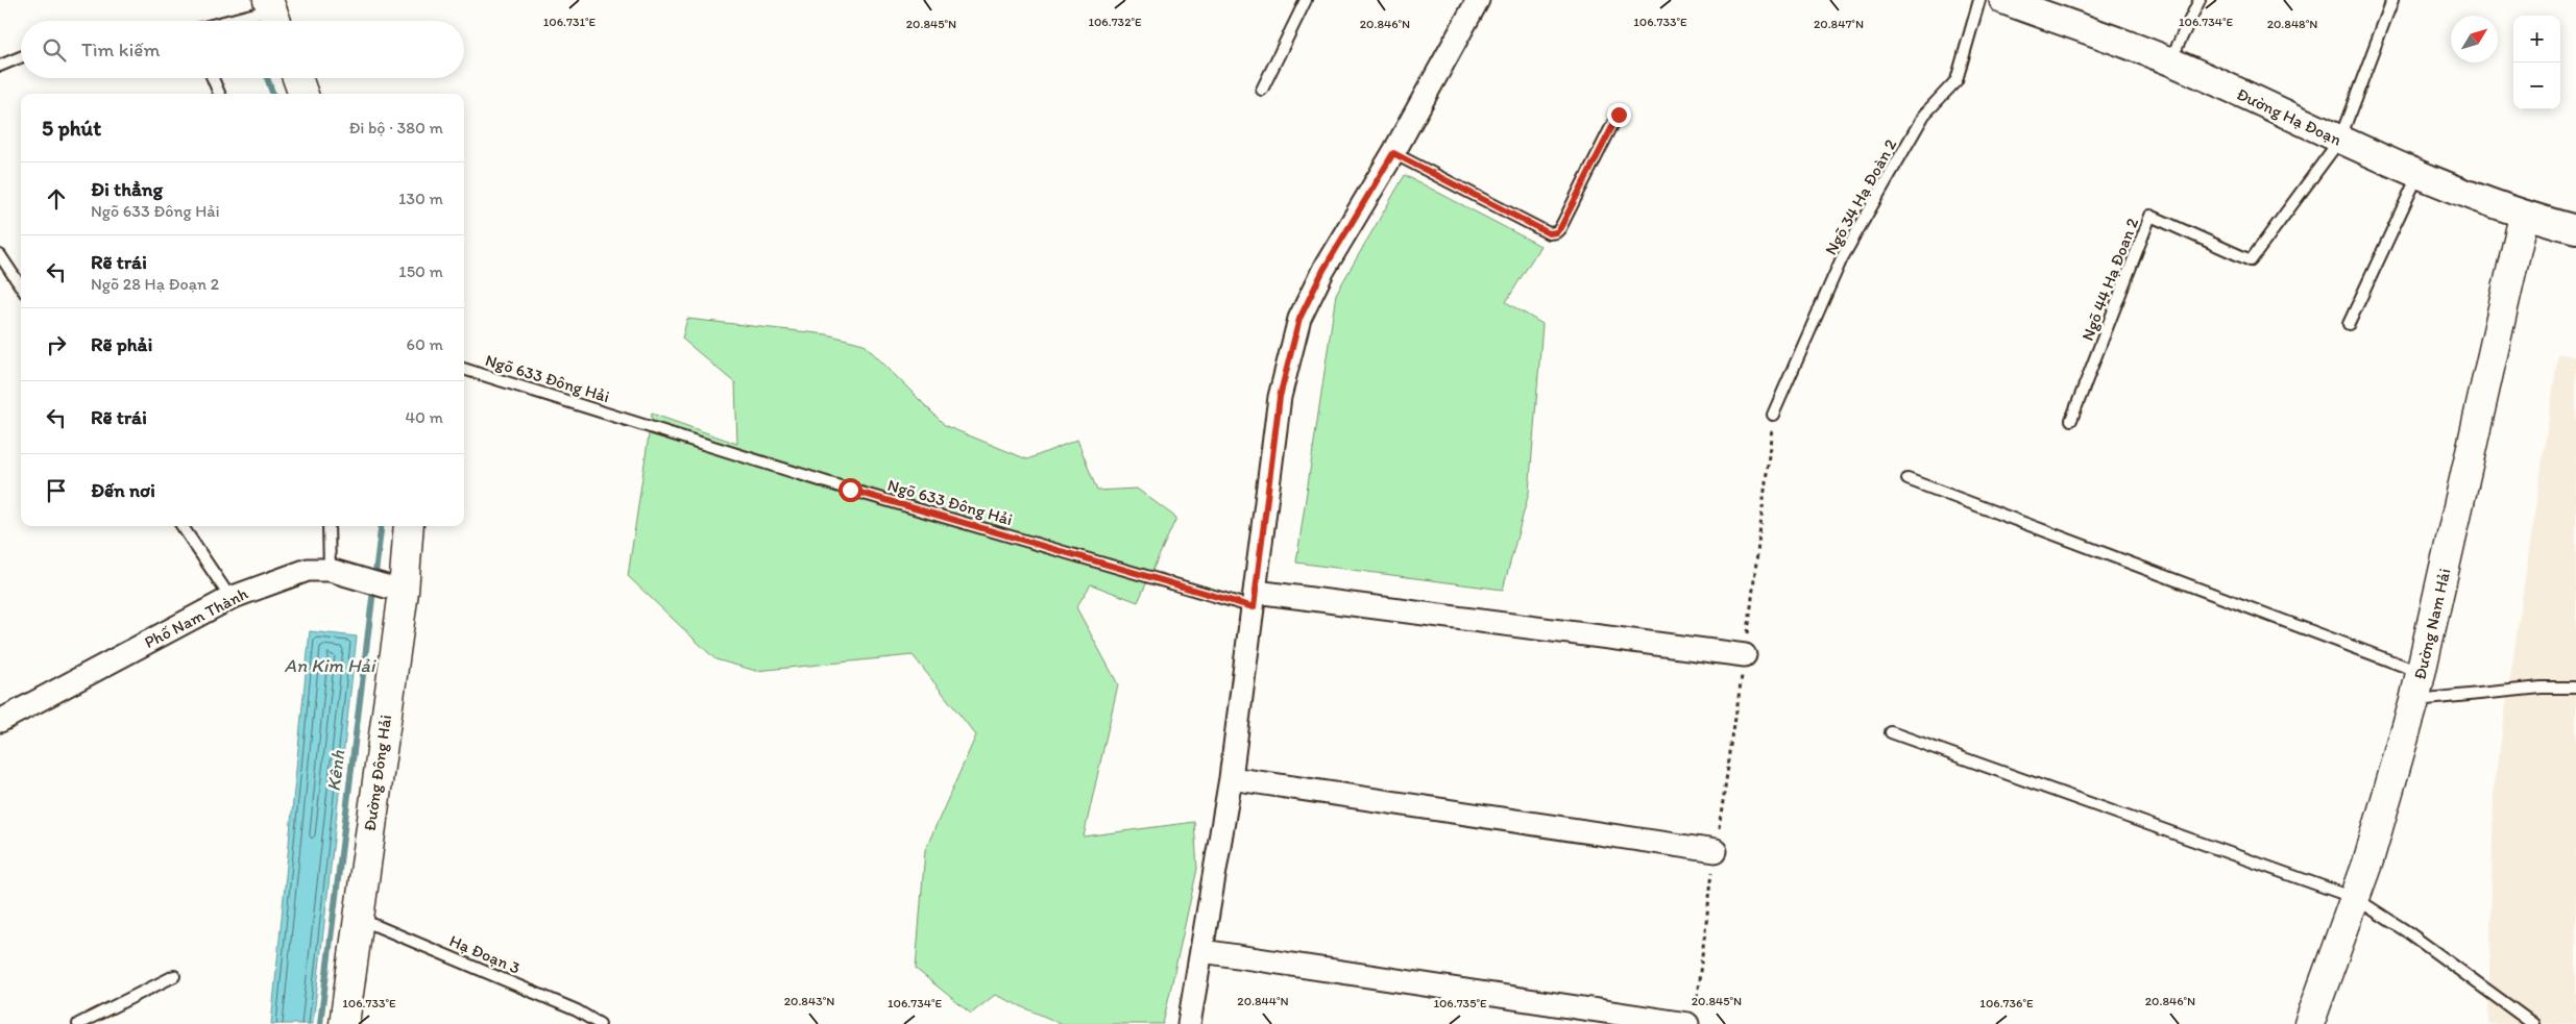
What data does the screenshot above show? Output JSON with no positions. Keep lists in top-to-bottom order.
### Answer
{
  "streets": {
    "main road": ["Đường Nam Hải", "Đường Đông Hải"],
    "street": ["Đường Hạ Đoạn", "Phố Nam Thành"],
    "lane": [
      "Ngõ 34 Hạ Đoàn 2",
      "Ngõ 44 Hạ Đoan 2",
      "Ngõ 633 Đông Hải",
      "Hạ Đoạn 3"
    ]
  },
  "crossings": [
    ["Đường Hạ Đoạn", "Ngõ 44 Hạ Đoan 2"],
    ["Đường Hạ Đoạn", "Đường Nam Hải"],
    ["Phố Nam Thành", "Đường Đông Hải"],
    ["Đường Đông Hải", "Hạ Đoạn 3"]
  ],
  "water": ["An Kim Hải", "Kênh"],
  "north": "top right",
  "page": {
    "map_buttons": ["+", "−"],
    "search": "Tìm kiếm",
    "heading": ["5 phút", "Đi bộ · 380 m"],
    "list": [
      ["Đi thẳng", "Ngõ 633 Đông Hải", "130 m"],
      ["Rẽ trái", "Ngõ 28 Hạ Đoạn 2", "150 m"],
      ["Rẽ phải", "60 m"],
      ["Rẽ trái", "40 m"],
      "Đến nơi"
    ]
  },
  "coordinates": [
    "106.731°E",
    "106.732°E",
    "106.733°E",
    "106.734°E",
    "20.848°N",
    "20.845°N",
    "20.846°N",
    "20.847°N",
    "20.843°N",
    "20.844°N",
    "106.735°E",
    "106.736°E"
  ]
}
